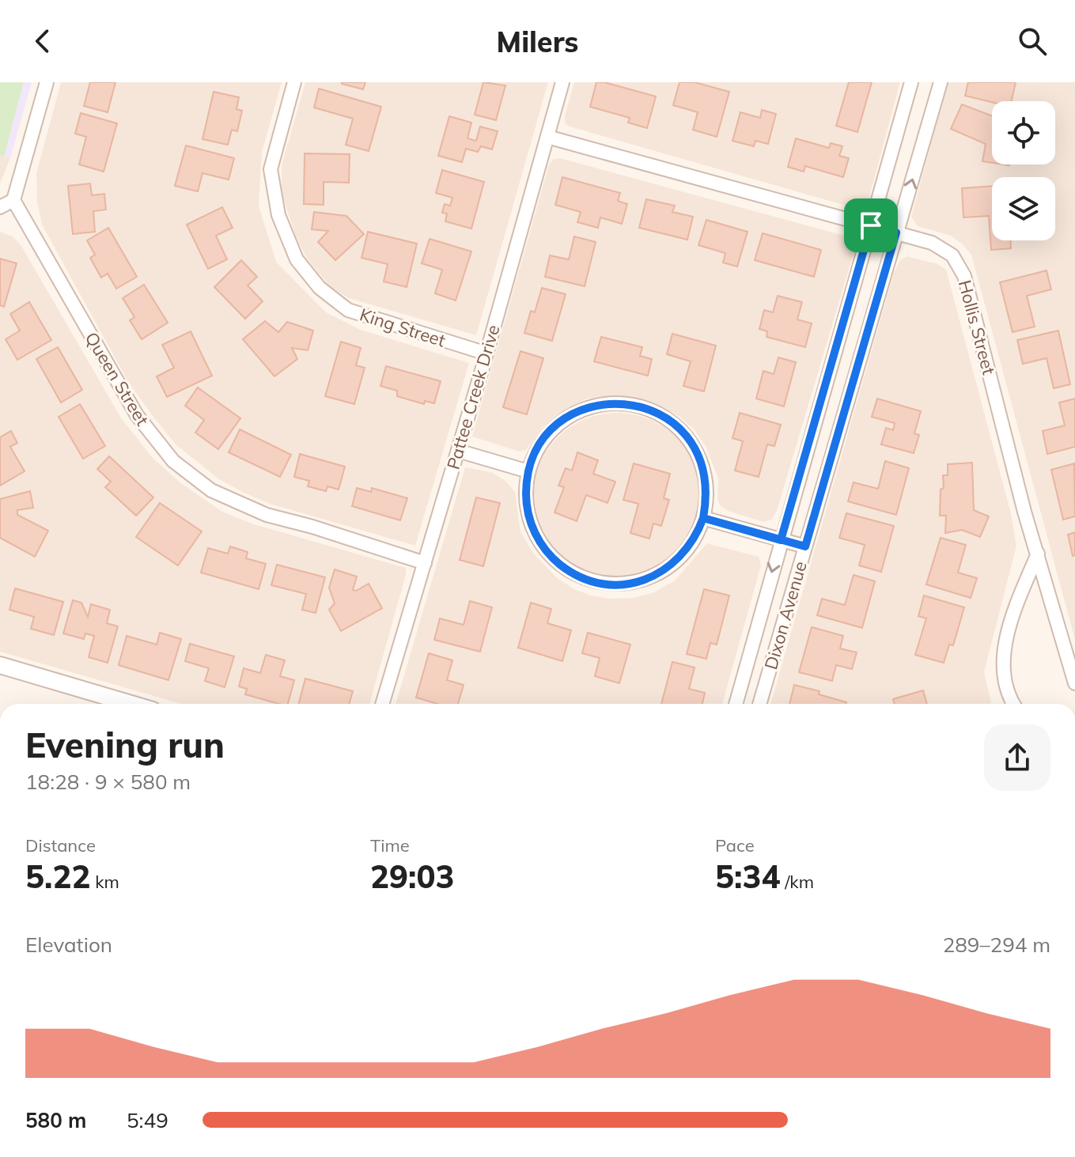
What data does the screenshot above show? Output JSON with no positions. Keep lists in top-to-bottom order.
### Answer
{
  "streets": {
    "street": [
      "King Street",
      "Hollis Street",
      "Queen Street",
      "Pattee Creek Drive",
      "Dixon Avenue"
    ]
  },
  "crossings": [
    ["King Street", "Pattee Creek Drive"],
    ["Hollis Street", "Pattee Creek Drive"],
    ["Hollis Street", "Dixon Avenue"],
    ["Queen Street", "Pattee Creek Drive"]
  ],
  "page": {
    "header": "Milers",
    "heading": ["Evening run", "18:28 · 9 × 580 m"],
    "stats": [
      ["Distance", "5.22 km"],
      ["Time", "29:03"],
      ["Pace", "5:34 /km"]
    ],
    "chart": ["Elevation", "289–294 m"],
    "list": [
      {
        "name": "580 m",
        "note": "5:49"
      }
    ]
  }
}
